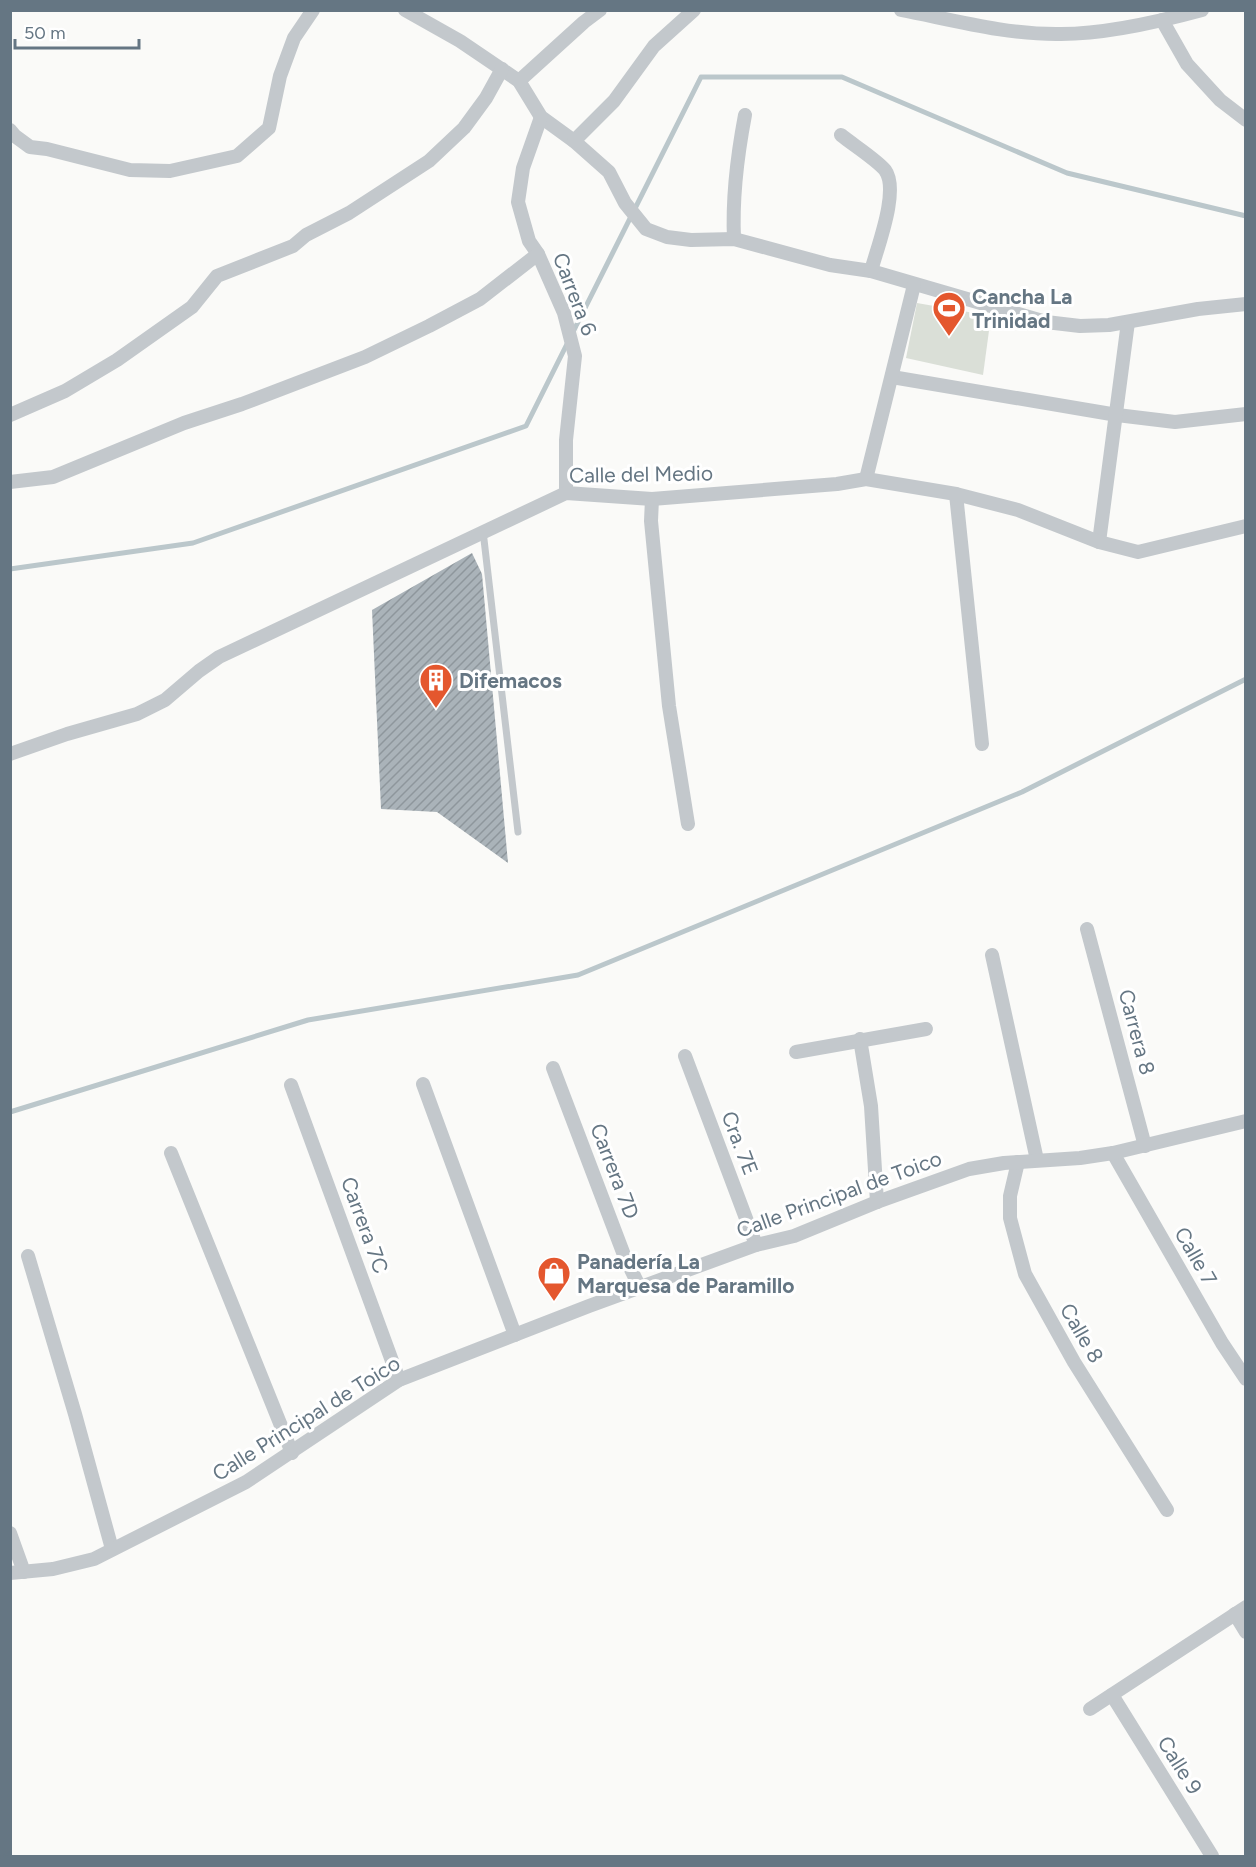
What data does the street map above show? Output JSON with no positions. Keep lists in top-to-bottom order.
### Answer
{
  "streets": {
    "street": [
      "Carrera 6",
      "Calle del Medio",
      "Carrera 8",
      "Cra. 7E",
      "Carrera 7D",
      "Calle Principal de Toico",
      "Carrera 7C",
      "Calle 7",
      "Calle 8",
      "Calle 9"
    ]
  },
  "crossings": [
    ["Carrera 6", "Calle del Medio"],
    ["Carrera 8", "Calle Principal de Toico"],
    ["Cra. 7E", "Calle Principal de Toico"],
    ["Carrera 7D", "Calle Principal de Toico"],
    ["Calle Principal de Toico", "Carrera 7C"],
    ["Calle Principal de Toico", "Calle 7"],
    ["Calle Principal de Toico", "Calle 8"]
  ],
  "places": {
    "sports": ["Cancha La Trinidad"],
    "building": ["Difemacos"],
    "shop": ["Panadería La Marquesa de Paramillo"]
  },
  "scale_bar": "50 m"
}
